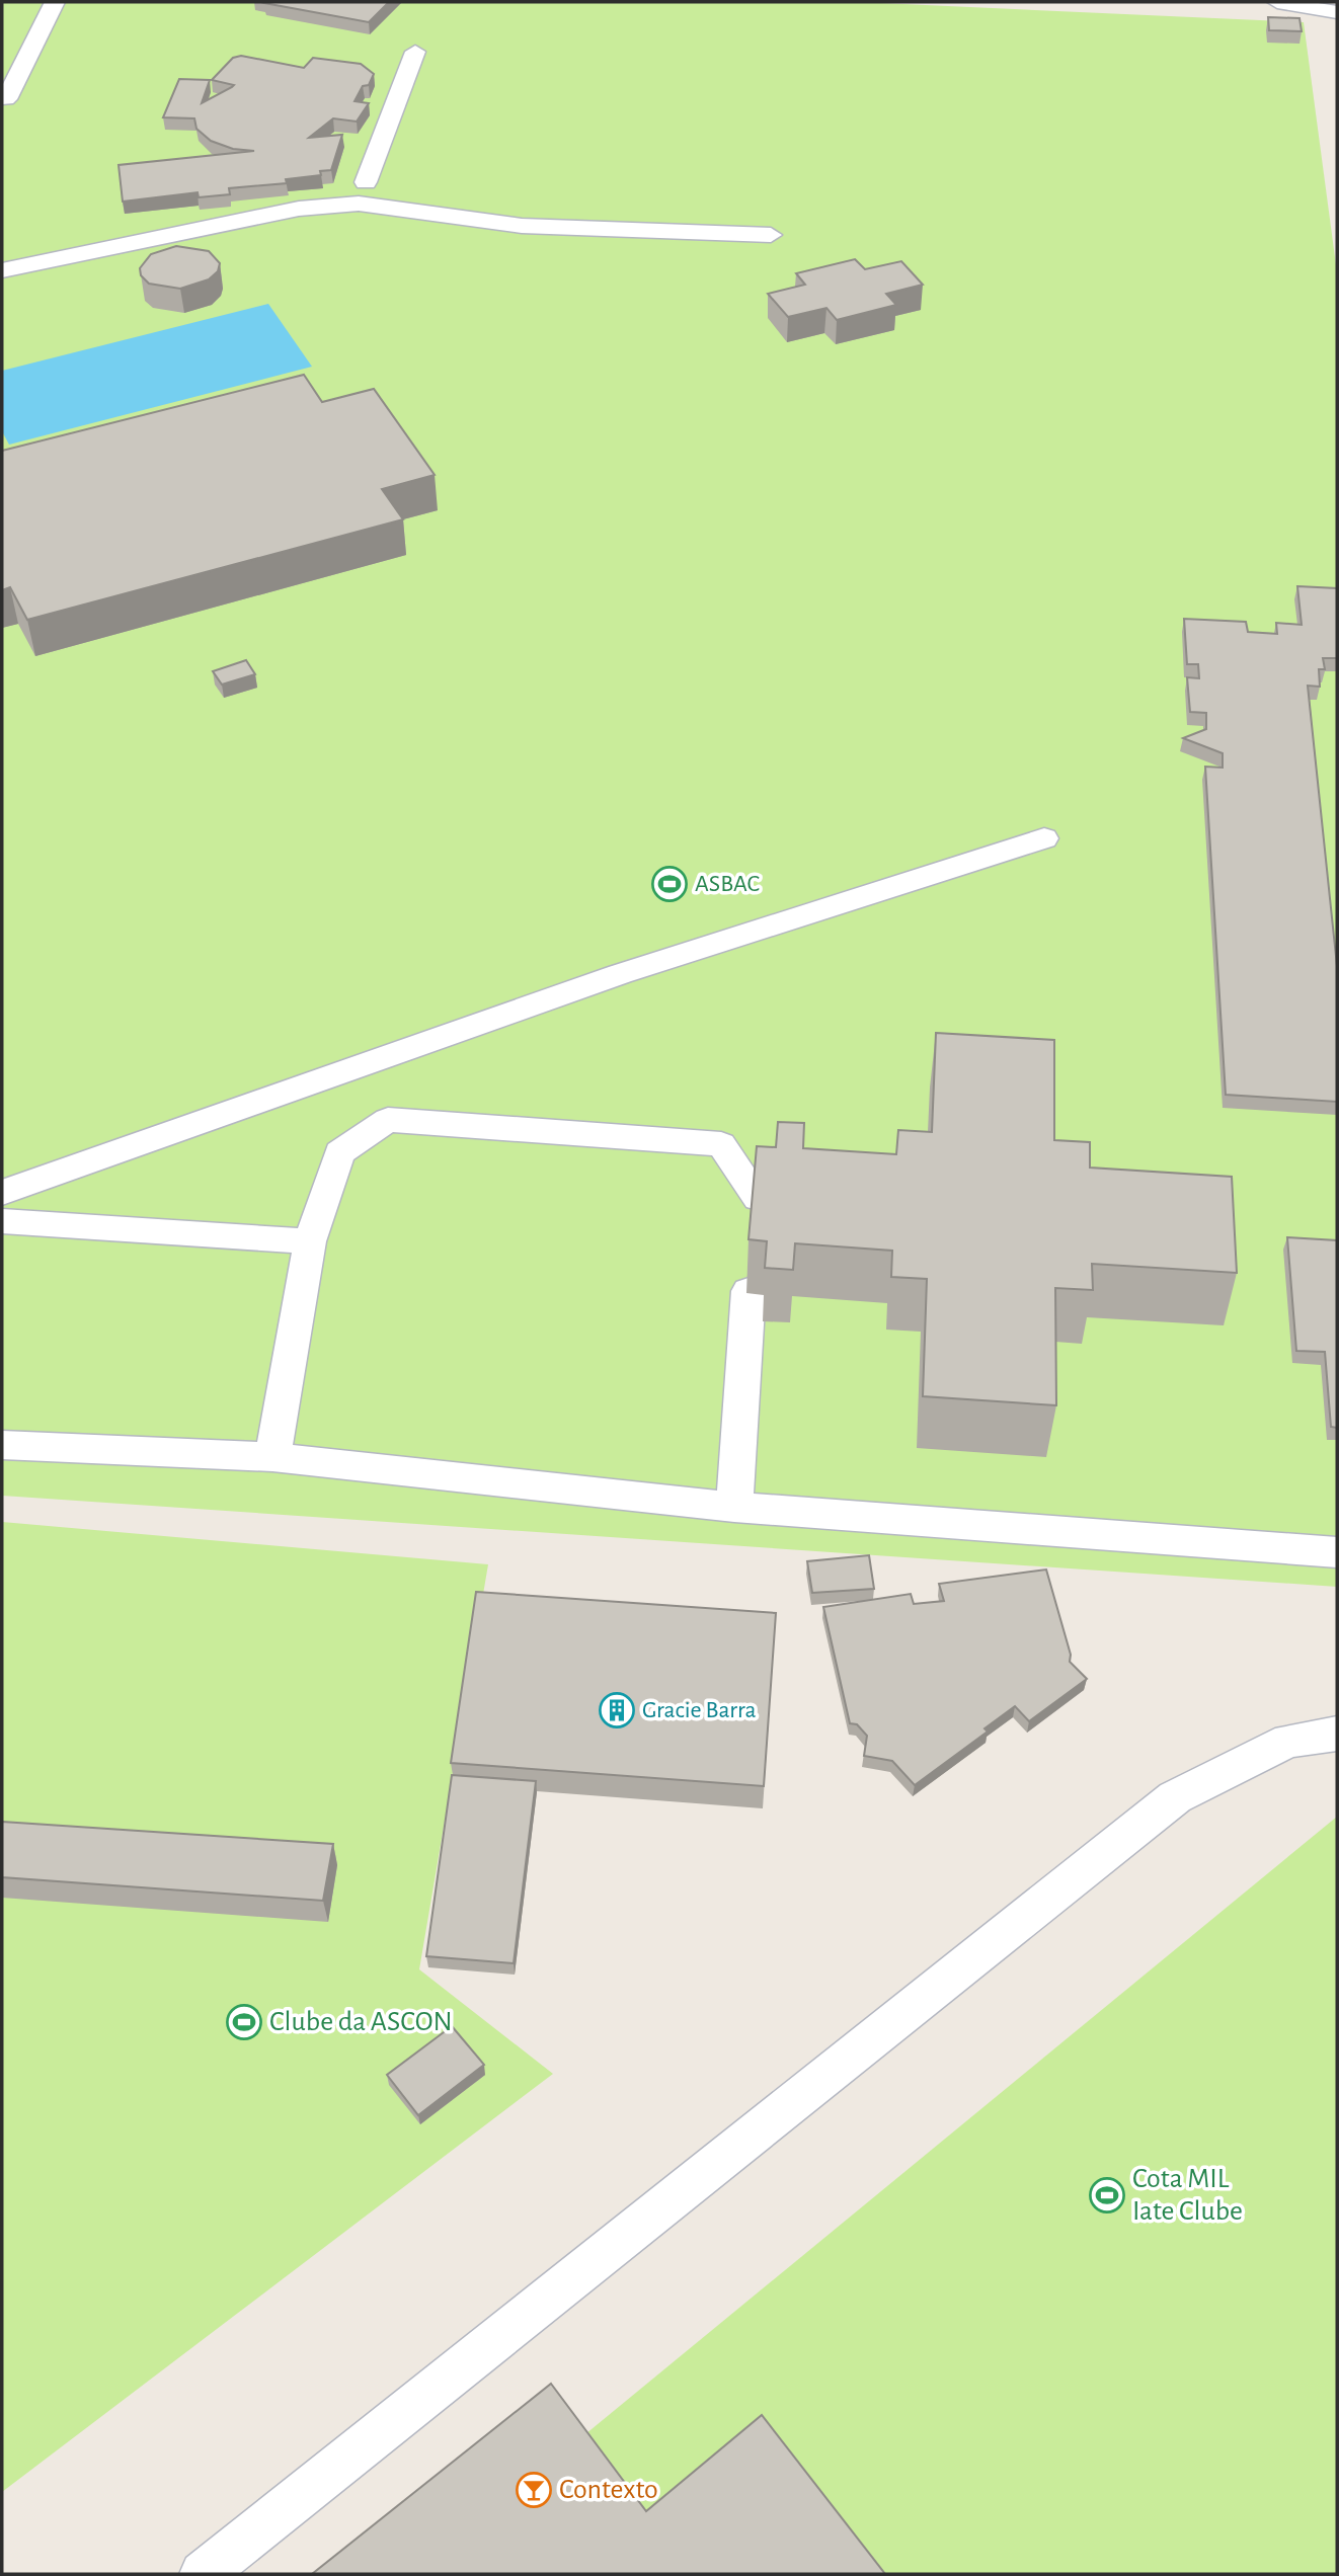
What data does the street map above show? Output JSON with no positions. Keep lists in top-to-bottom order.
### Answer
{
  "places": {
    "sports": ["ASBAC", "Clube da ASCON", "Cota MIL Iate Clube"],
    "building": ["Gracie Barra"],
    "bar": ["Contexto"]
  }
}
